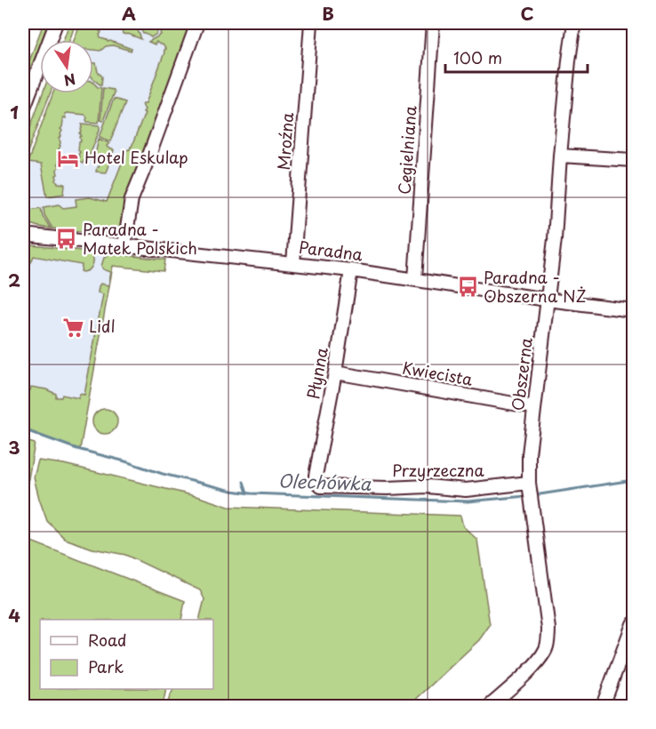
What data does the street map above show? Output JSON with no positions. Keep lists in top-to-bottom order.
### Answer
{
  "streets": {
    "street": [
      "Mroźna",
      "Cegielniana",
      "Paradna",
      "Płynna",
      "Kwiecista",
      "Obszerna",
      "Przyrzeczna"
    ]
  },
  "crossings": [
    ["Mroźna", "Paradna"],
    ["Cegielniana", "Paradna"],
    ["Paradna", "Płynna"],
    ["Paradna", "Obszerna"],
    ["Płynna", "Kwiecista"],
    ["Płynna", "Przyrzeczna"],
    ["Kwiecista", "Obszerna"],
    ["Obszerna", "Przyrzeczna"]
  ],
  "water": ["Olechówka"],
  "places": {
    "hotel": ["Hotel Eskulap"],
    "bus stop": ["Paradna - Matek Polskich", "Paradna - Obszerna NŻ"],
    "supermarket": ["Lidl"]
  },
  "legend": ["Road", "Park"],
  "scale_bar": "100 m",
  "north": "bottom",
  "grid": {
    "columns": ["A", "B", "C"],
    "rows": [
      "1",
      "2",
      "3",
      "4"
    ]
  }
}
